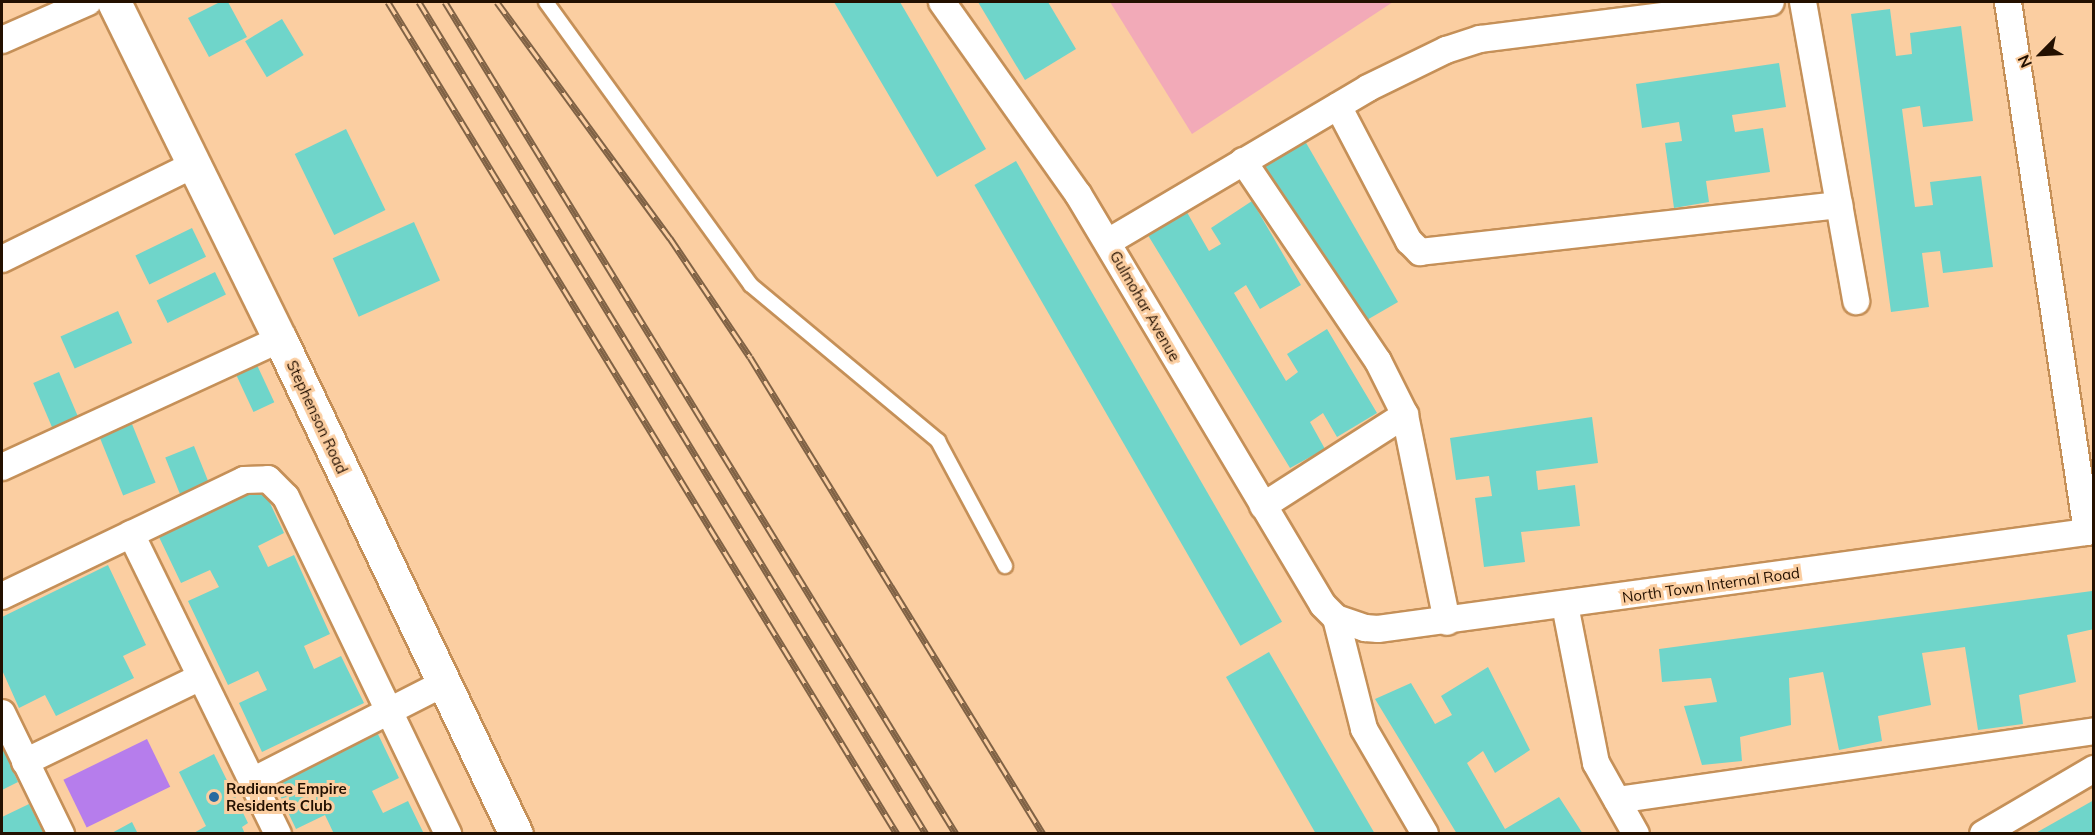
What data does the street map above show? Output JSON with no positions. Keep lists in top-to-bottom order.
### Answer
{
  "streets": {
    "main road": ["Stephenson Road"],
    "street": ["Gulmohar Avenue", "North Town Internal Road"]
  },
  "crossings": [
    ["Gulmohar Avenue", "North Town Internal Road"]
  ],
  "places": ["Radiance Empire Residents Club"],
  "north": "bottom left"
}
